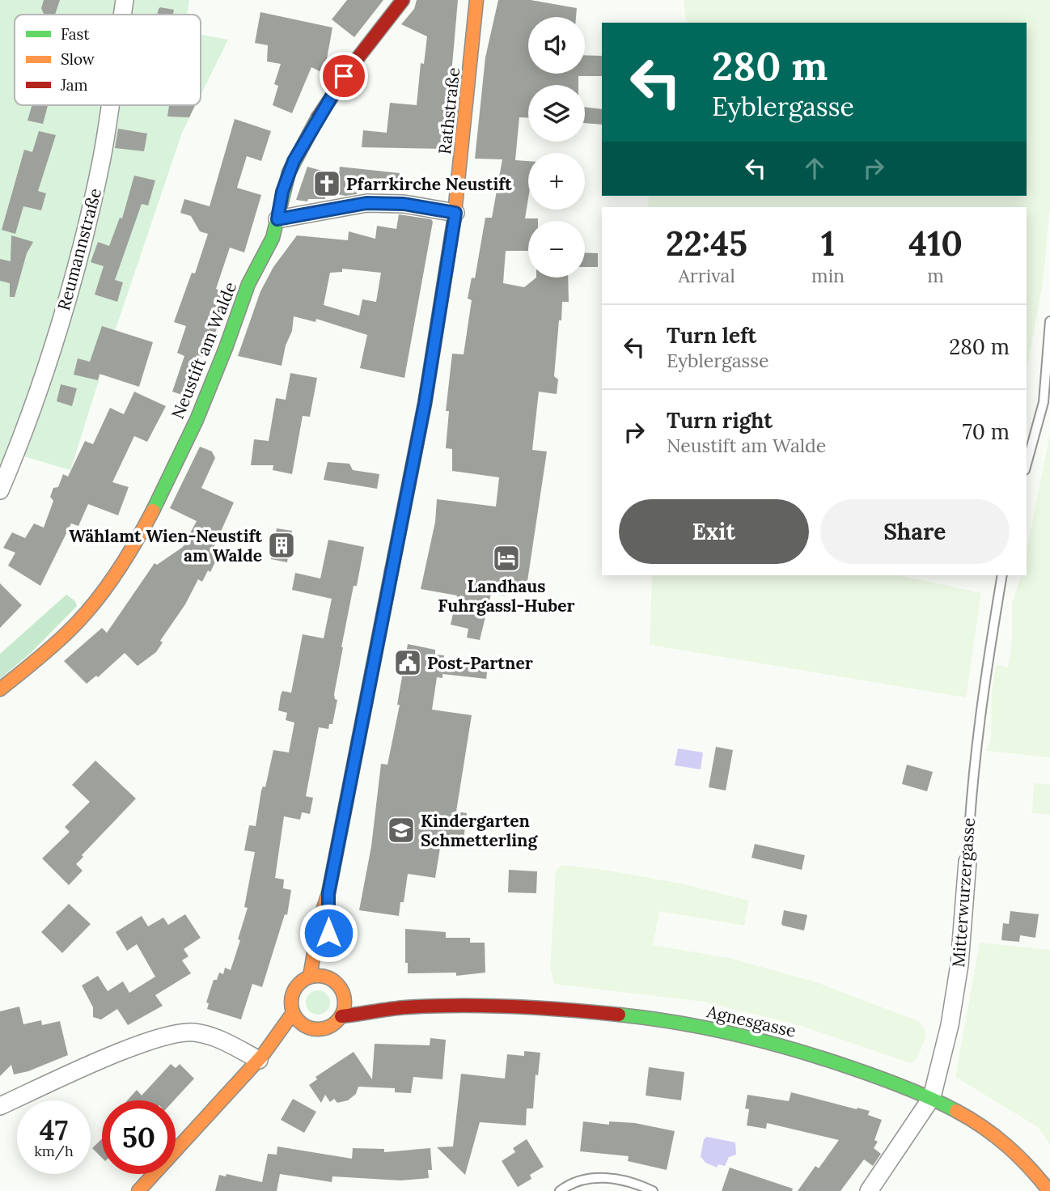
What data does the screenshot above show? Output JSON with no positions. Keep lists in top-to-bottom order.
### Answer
{
  "streets": {
    "street": [
      "Rathstraße",
      "Reumannstraße",
      "Neustift am Walde",
      "Mitterwurzergasse",
      "Agnesgasse"
    ]
  },
  "crossings": [
    ["Rathstraße", "Agnesgasse"],
    ["Mitterwurzergasse", "Agnesgasse"]
  ],
  "places": {
    "church": ["Pfarrkirche Neustift"],
    "building": ["Wählamt Wien-Neustift am Walde"],
    "hotel": ["Landhaus Fuhrgassl-Huber"],
    "public building": ["Post-Partner"],
    "school or university": ["Kindergarten Schmetterling"]
  },
  "legend": ["Fast", "Slow", "Jam"],
  "page": {
    "map_buttons": ["+", "−"],
    "turn": ["280 m", "Eyblergasse"],
    "eta": [
      "22:45",
      "Arrival",
      "1",
      "min",
      "410",
      "m"
    ],
    "list": [
      {
        "name": "Turn left",
        "note": "Eyblergasse",
        "value": "280 m"
      },
      {
        "name": "Turn right",
        "note": "Neustift am Walde",
        "value": "70 m"
      }
    ],
    "buttons": ["Exit", "Share"],
    "speed": "47 km/h",
    "limit": "50"
  }
}
